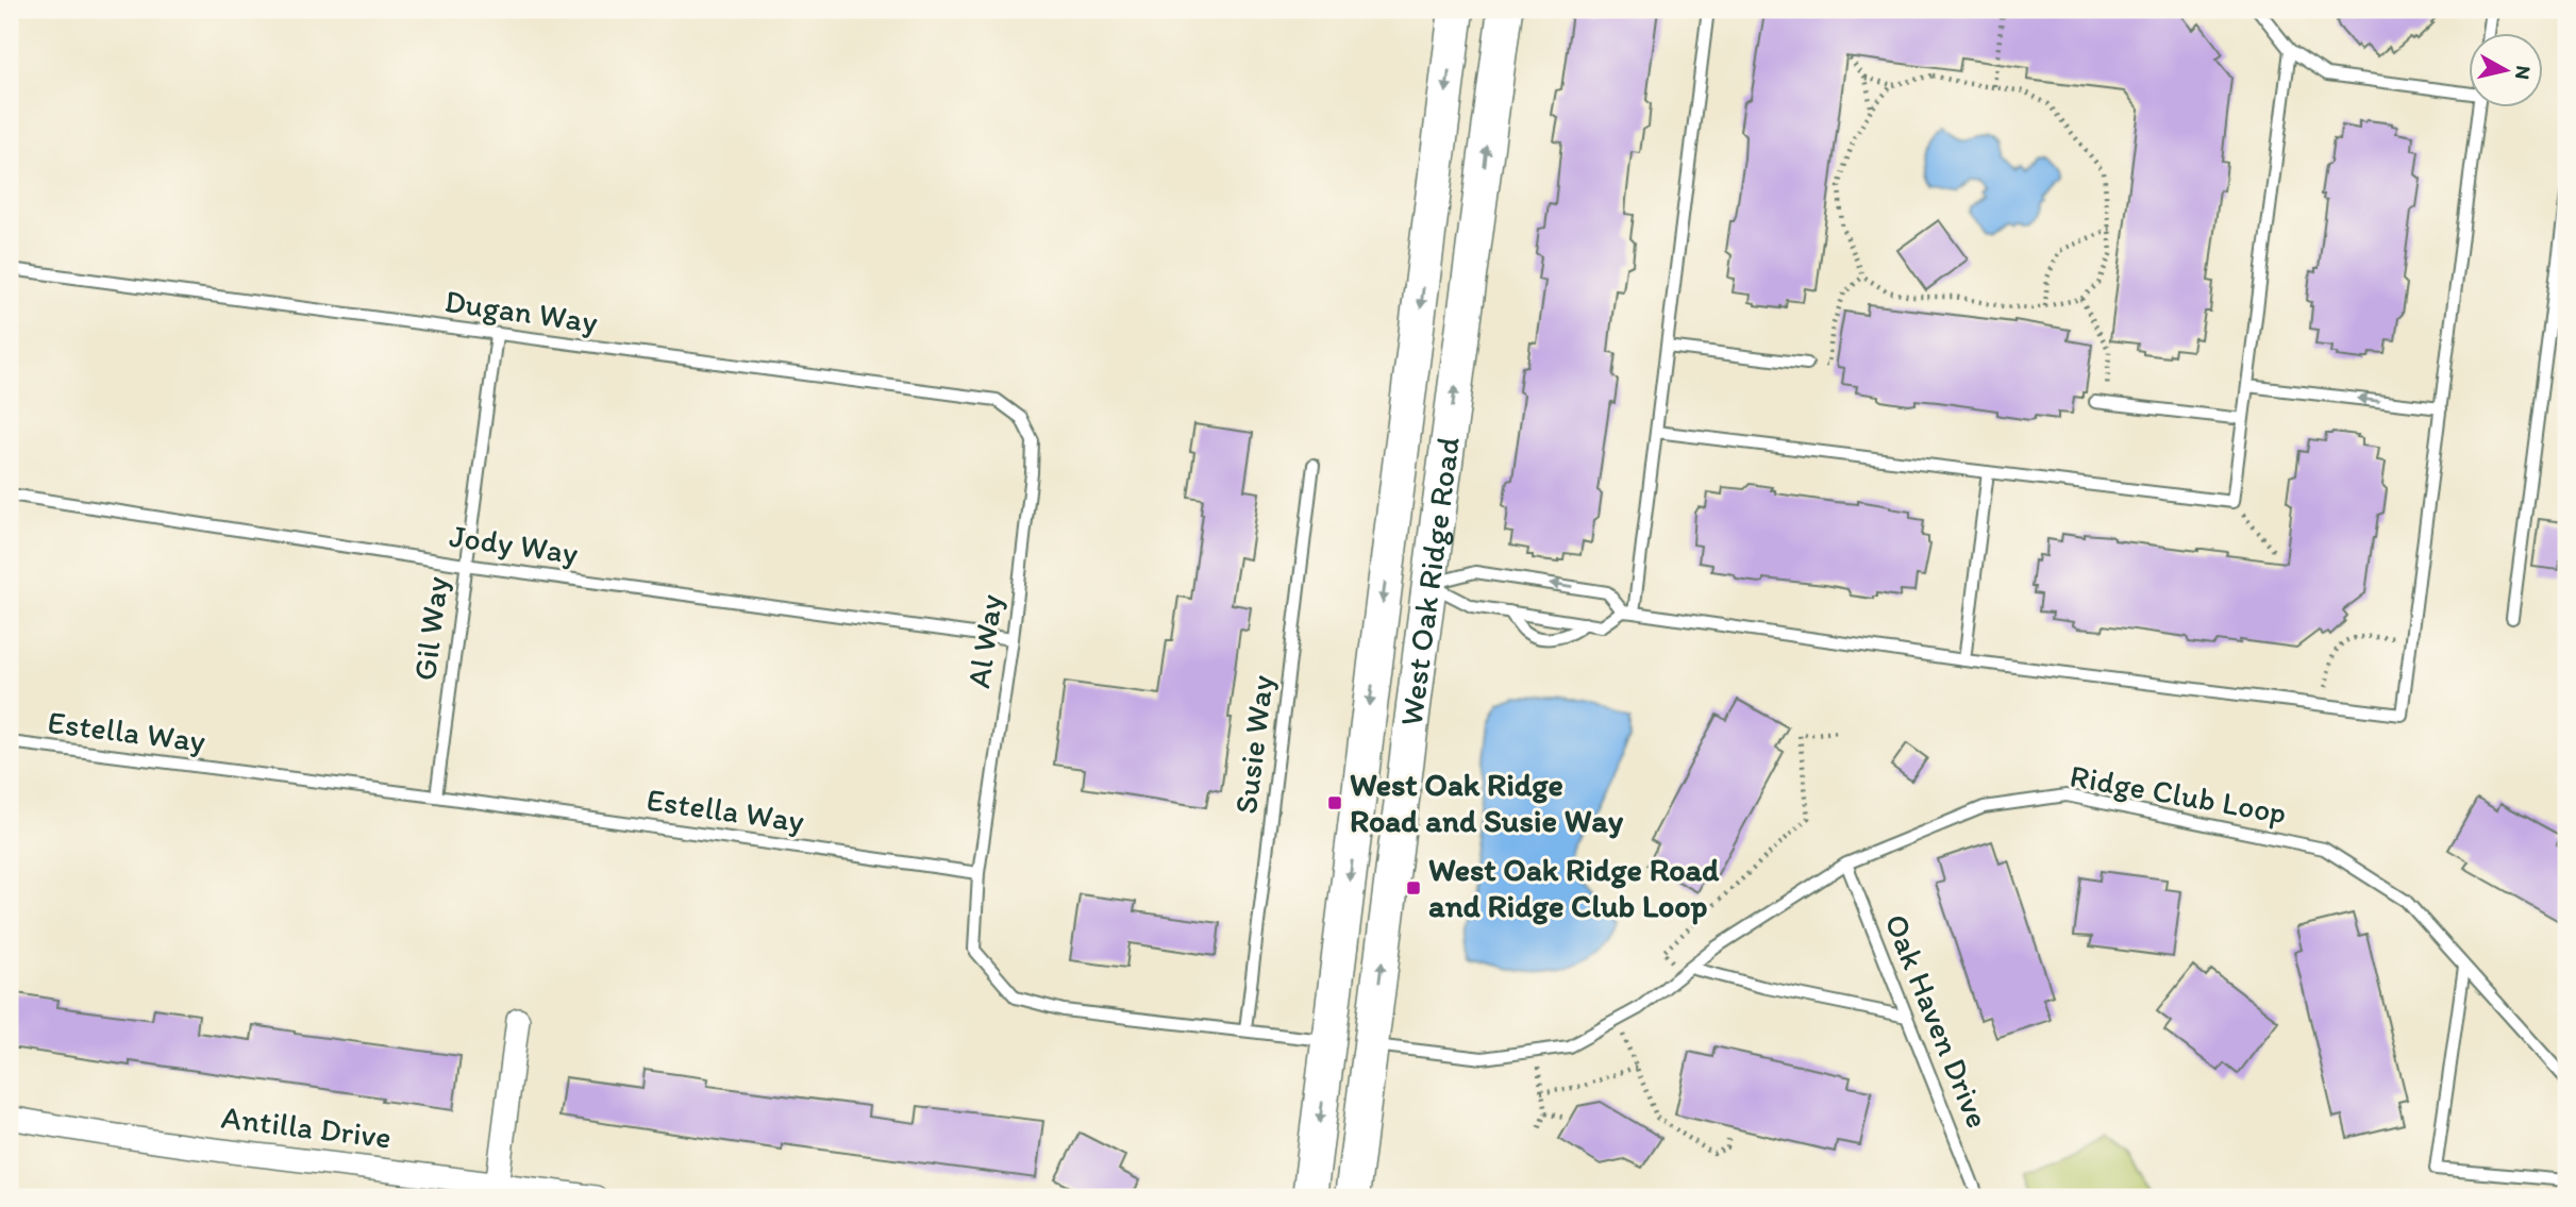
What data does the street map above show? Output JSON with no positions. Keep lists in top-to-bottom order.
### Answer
{
  "streets": {
    "street": ["West Oak Ridge Road", "Antilla Drive"],
    "lane": [
      "Dugan Way",
      "Jody Way",
      "Gil Way",
      "Al Way",
      "Estella Way",
      "Susie Way",
      "Ridge Club Loop",
      "Oak Haven Drive"
    ]
  },
  "crossings": [
    ["Dugan Way", "Gil Way"],
    ["Dugan Way", "Al Way"],
    ["Jody Way", "Gil Way"],
    ["Jody Way", "Al Way"],
    ["West Oak Ridge Road", "Ridge Club Loop"],
    ["Gil Way", "Estella Way"],
    ["Al Way", "Estella Way"],
    ["Ridge Club Loop", "Oak Haven Drive"]
  ],
  "places": {
    "transit": ["West Oak Ridge Road and Susie Way", "West Oak Ridge Road and Ridge Club Loop"]
  },
  "north": "right"
}
